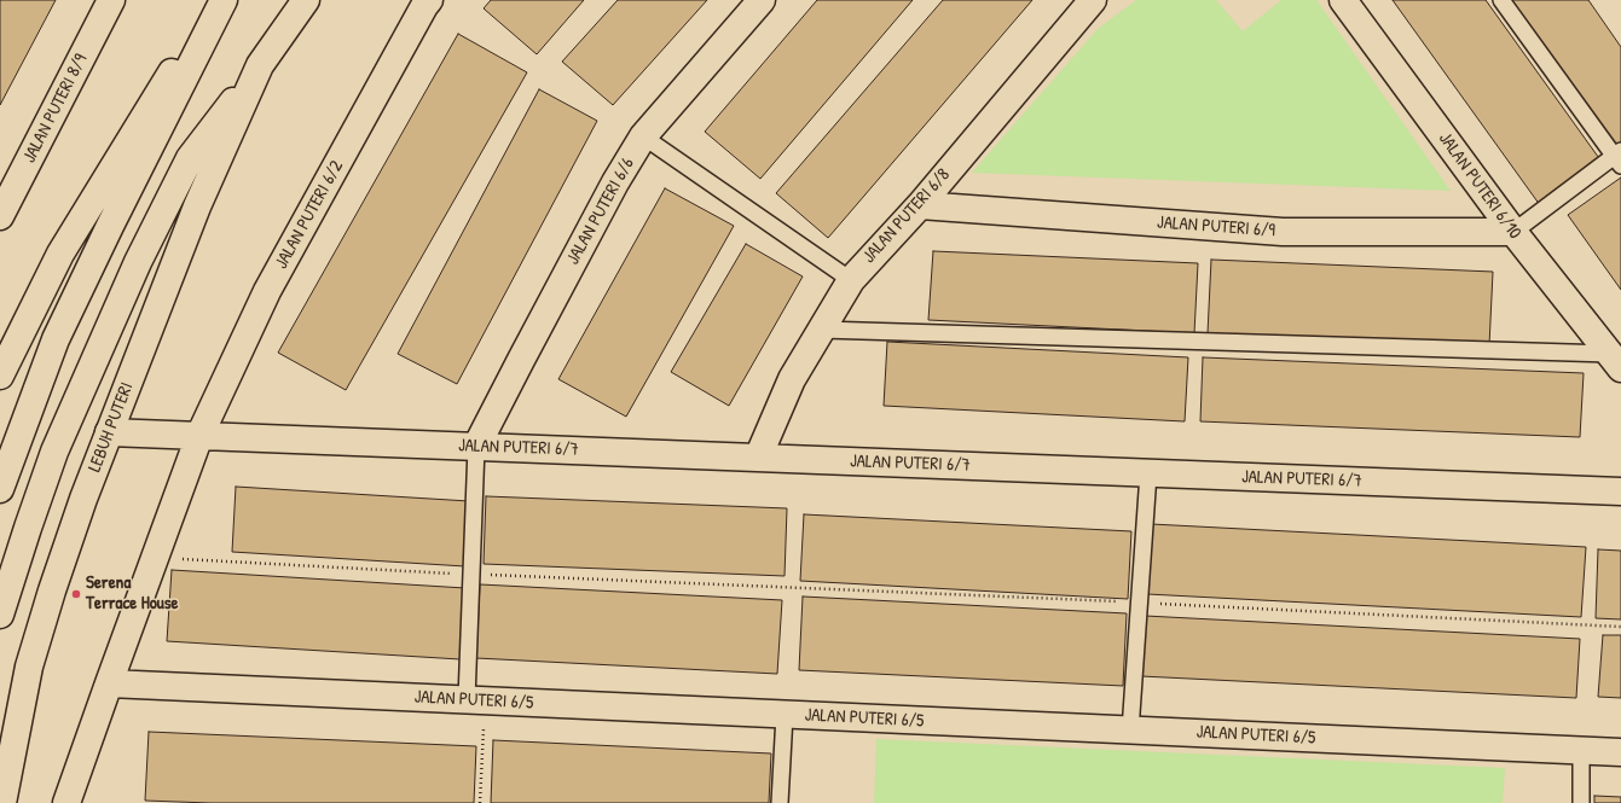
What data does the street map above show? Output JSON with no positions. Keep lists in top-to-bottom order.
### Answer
{
  "streets": {
    "street": [
      "JALAN PUTERI 8/9",
      "JALAN PUTERI 6/10",
      "JALAN PUTERI 6/6",
      "JALAN PUTERI 6/2",
      "JALAN PUTERI 6/8",
      "JALAN PUTERI 6/9",
      "LEBUH PUTERI",
      "JALAN PUTERI 6/7",
      "JALAN PUTERI 6/5"
    ]
  },
  "crossings": [
    ["JALAN PUTERI 6/10", "JALAN PUTERI 6/9"],
    ["JALAN PUTERI 6/6", "JALAN PUTERI 6/7"],
    ["JALAN PUTERI 6/2", "JALAN PUTERI 6/7"],
    ["JALAN PUTERI 6/2", "JALAN PUTERI 6/5"],
    ["JALAN PUTERI 6/8", "JALAN PUTERI 6/9"],
    ["JALAN PUTERI 6/8", "JALAN PUTERI 6/7"],
    ["LEBUH PUTERI", "JALAN PUTERI 6/7"]
  ],
  "places": ["Serena Terrace House"]
}
